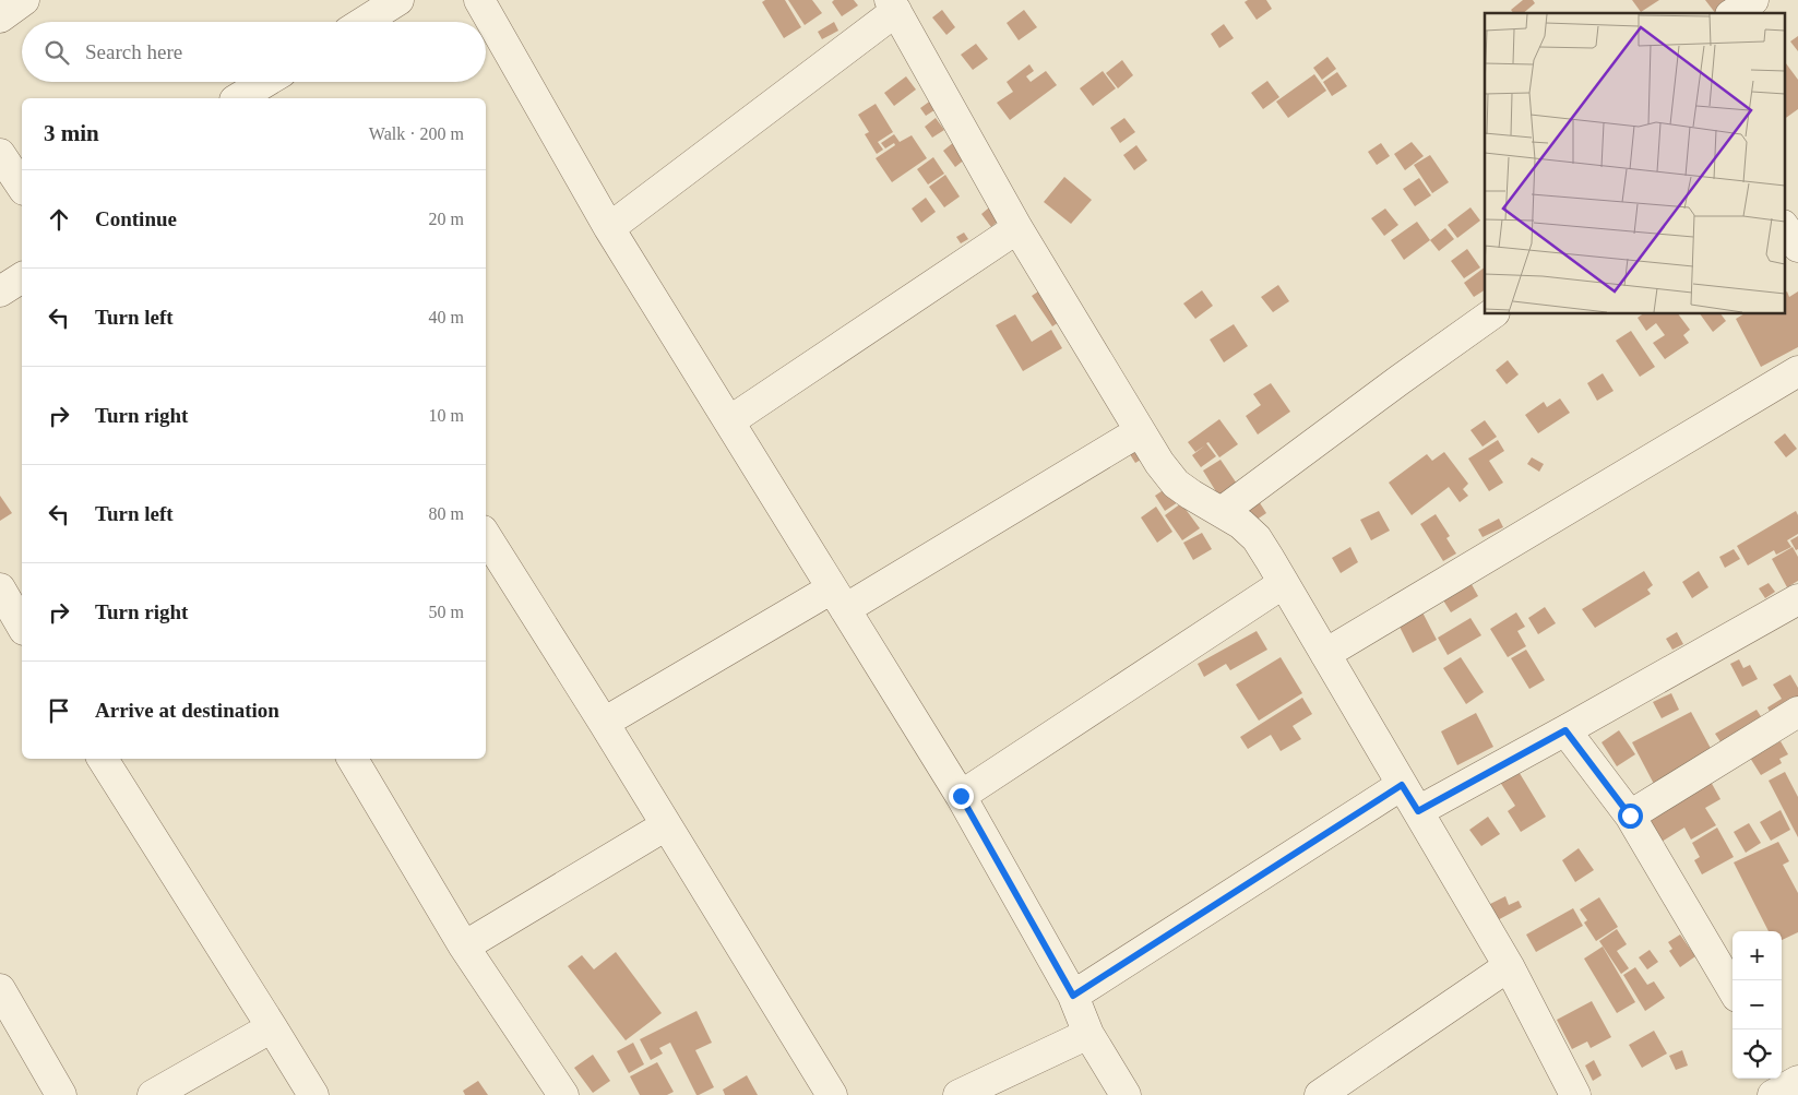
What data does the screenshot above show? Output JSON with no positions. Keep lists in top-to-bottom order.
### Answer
{
  "page": {
    "search": "Search here",
    "heading": ["3 min", "Walk · 200 m"],
    "list": [
      ["Continue", "20 m"],
      ["Turn left", "40 m"],
      ["Turn right", "10 m"],
      ["Turn left", "80 m"],
      ["Turn right", "50 m"],
      "Arrive at destination"
    ],
    "map_buttons": ["+", "−"]
  }
}
